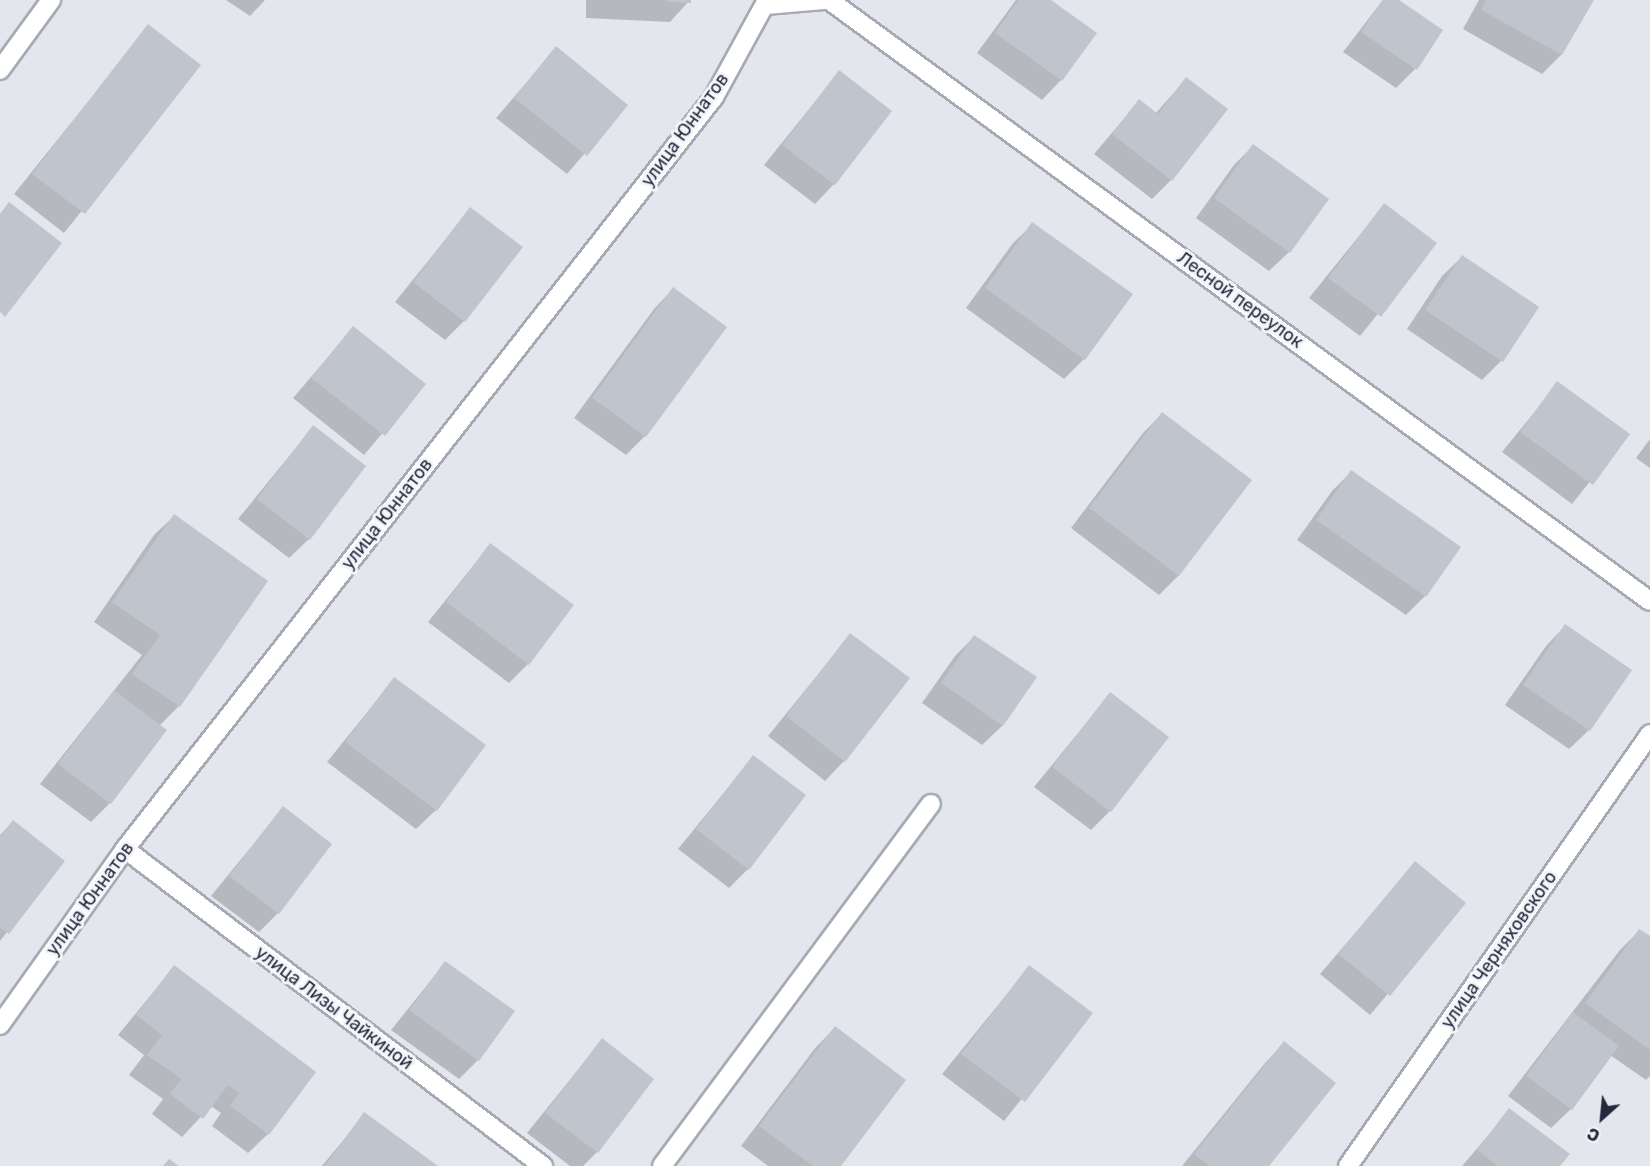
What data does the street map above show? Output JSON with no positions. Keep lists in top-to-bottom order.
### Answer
{
  "streets": {
    "street": [
      "улица Юннатов",
      "Лесной переулок",
      "улица Черняховского",
      "улица Лизы Чайкиной"
    ]
  },
  "crossings": [
    ["улица Юннатов", "улица Лизы Чайкиной"]
  ],
  "north": "bottom left"
}
